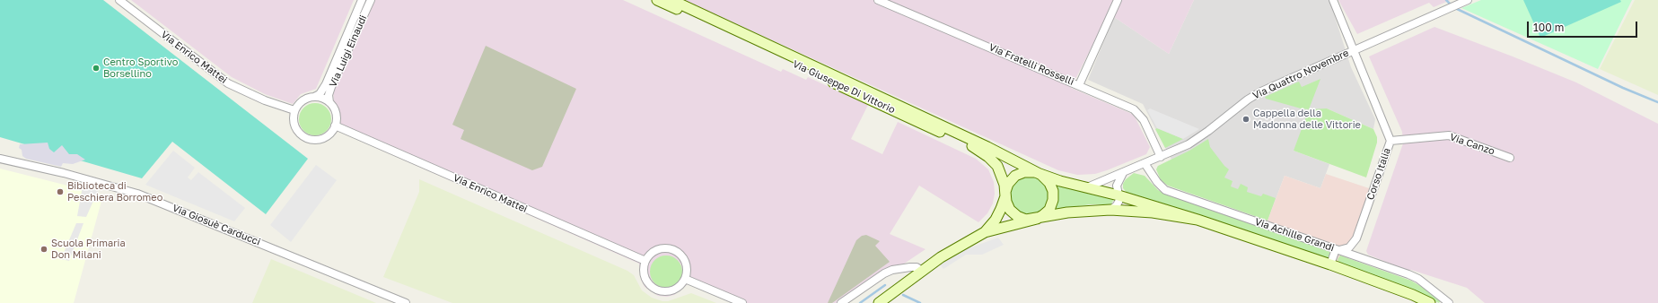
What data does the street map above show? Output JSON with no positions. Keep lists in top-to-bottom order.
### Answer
{
  "streets": {
    "main road": ["Via Giuseppe Di Vittorio", "Via Achille Grandi"],
    "street": [
      "Via Luigi Einaudi",
      "Via Enrico Mattei",
      "Via Fratelli Rosselli",
      "Via Quattro Novembre",
      "Via Canzo",
      "Corso Italia",
      "Via Giosuè Carducci"
    ]
  },
  "crossings": [
    ["Via Luigi Einaudi", "Via Enrico Mattei"],
    ["Via Fratelli Rosselli", "Via Quattro Novembre"],
    ["Via Quattro Novembre", "Corso Italia"],
    ["Via Quattro Novembre", "Via Achille Grandi"],
    ["Via Giuseppe Di Vittorio", "Via Achille Grandi"],
    ["Via Canzo", "Corso Italia"]
  ],
  "places": [
    "Centro Sportivo Borsellino",
    "Cappella della Madonna delle Vittorie",
    "Biblioteca di Peschiera Borromeo",
    "Scuola Primaria Don Milani"
  ],
  "scale_bar": "100 m"
}
